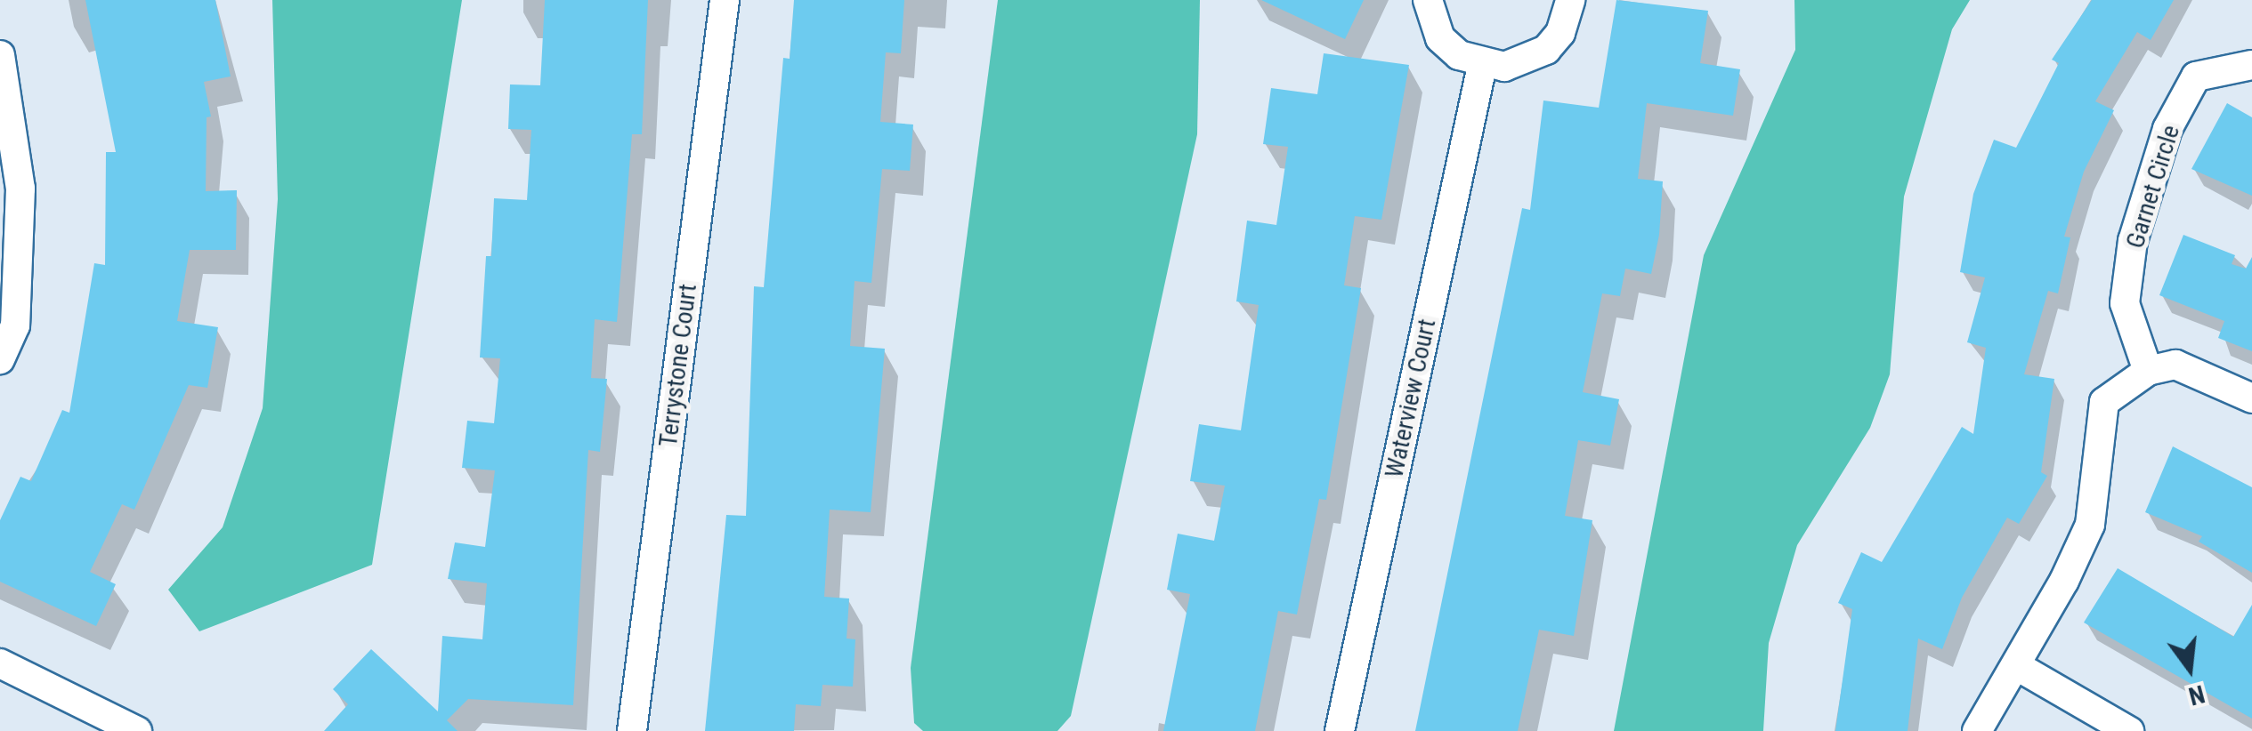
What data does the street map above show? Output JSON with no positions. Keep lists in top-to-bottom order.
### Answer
{
  "streets": {
    "street": ["Garnet Circle", "Terrystone Court", "Waterview Court"]
  },
  "north": "bottom"
}
